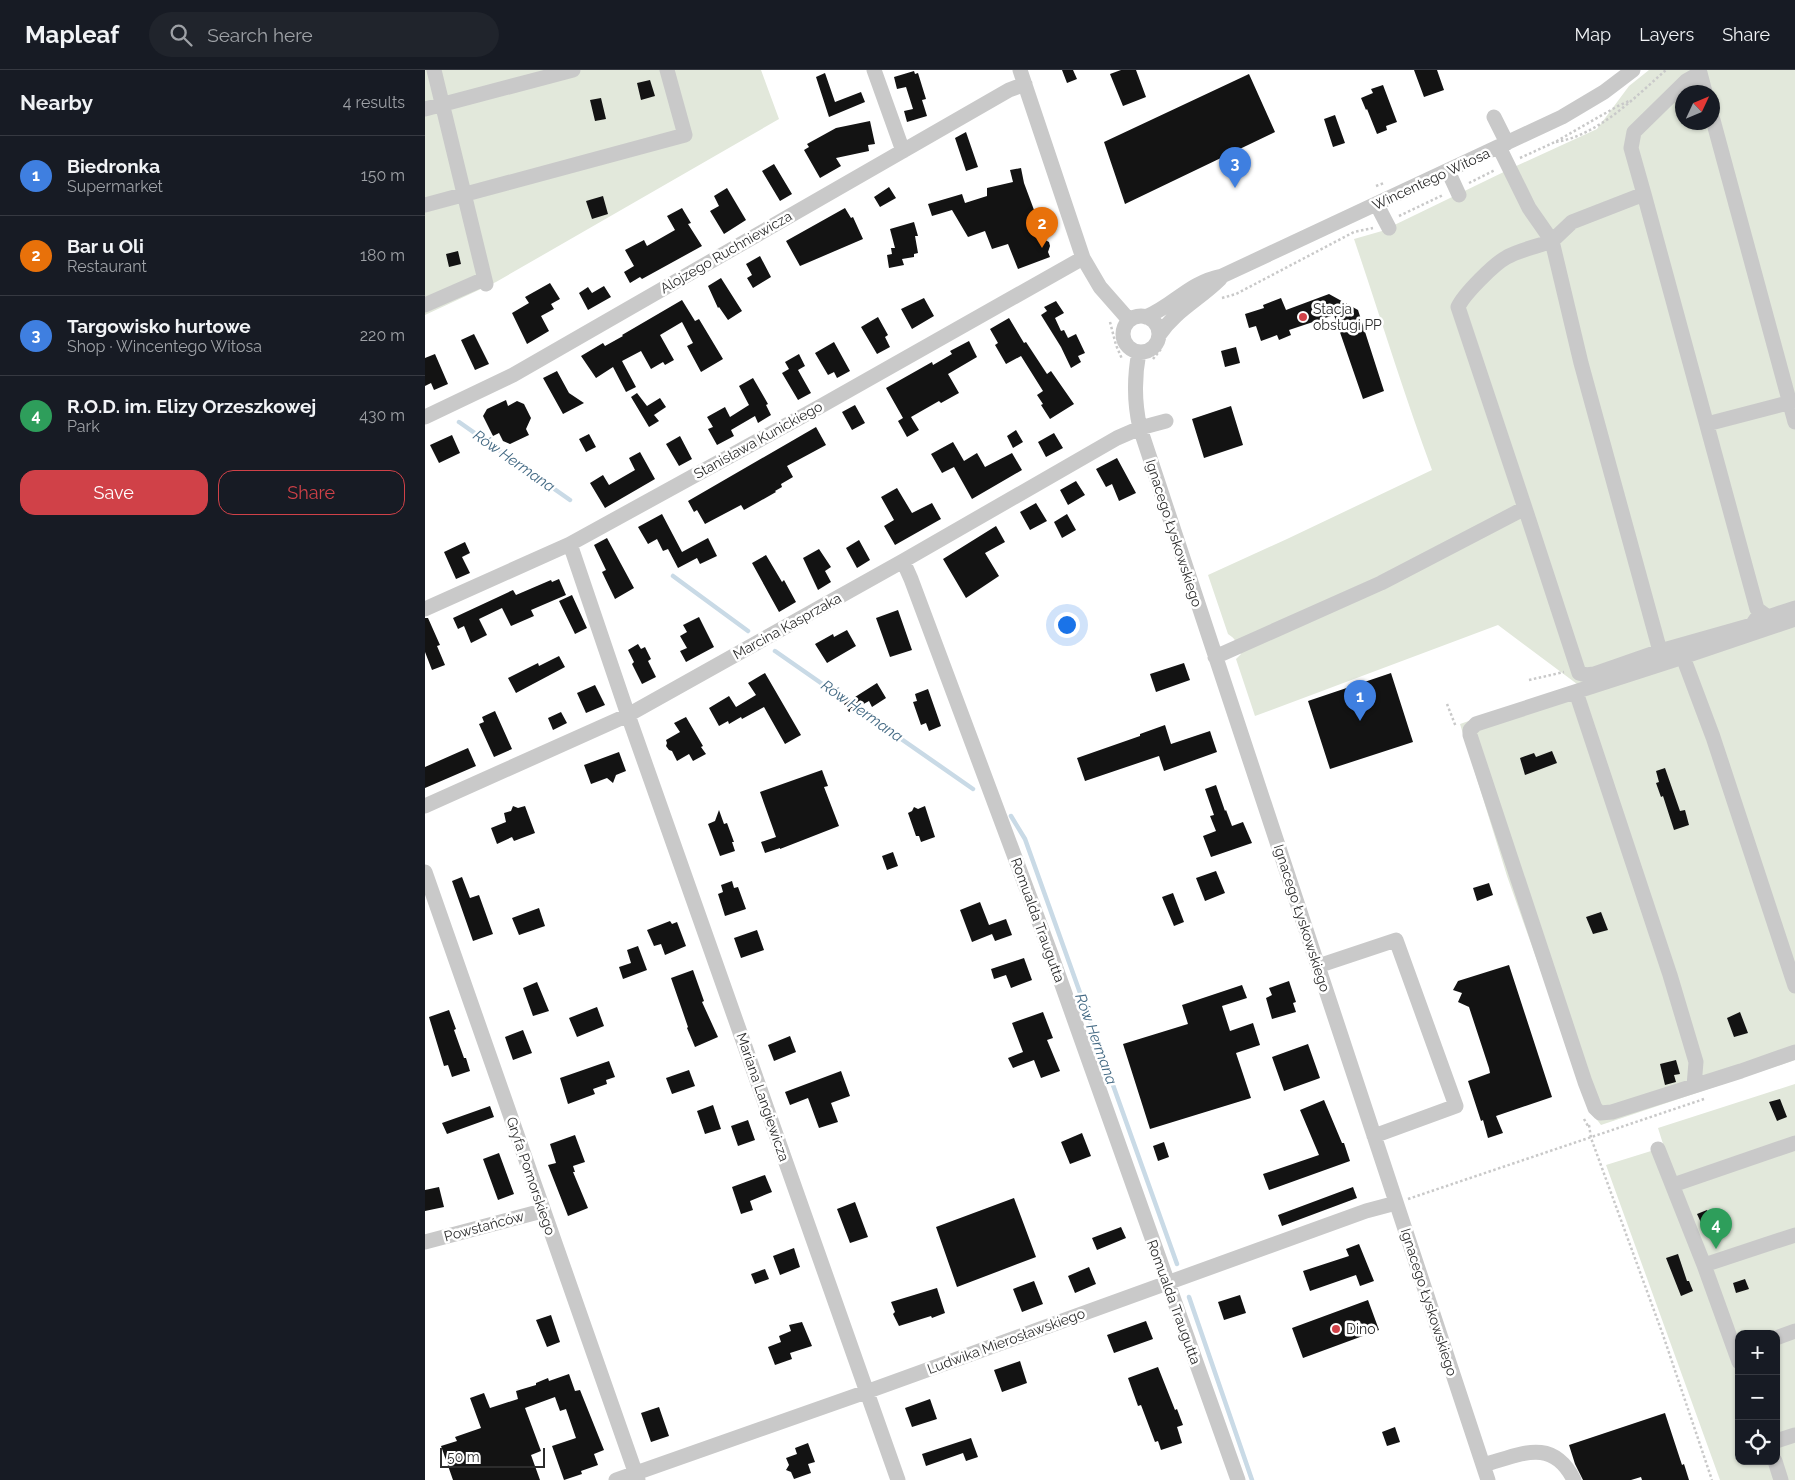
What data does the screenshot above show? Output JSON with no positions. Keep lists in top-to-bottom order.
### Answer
{
  "streets": {
    "street": [
      "Wincentego Witosa",
      "Alojzego Ruchniewicza",
      "Stanisława Kunickiego",
      "Ignacego Łyskowskiego",
      "Marcina Kasprzaka",
      "Romualda Traugutta",
      "Mariana Langiewicza",
      "Gryfa Pomorskiego",
      "Powstańców",
      "Ludwika Mierosławskiego"
    ]
  },
  "crossings": [
    ["Wincentego Witosa", "Ignacego Łyskowskiego"],
    ["Stanisława Kunickiego", "Mariana Langiewicza"],
    ["Ignacego Łyskowskiego", "Marcina Kasprzaka"],
    ["Ignacego Łyskowskiego", "Ludwika Mierosławskiego"],
    ["Marcina Kasprzaka", "Romualda Traugutta"],
    ["Marcina Kasprzaka", "Mariana Langiewicza"],
    ["Romualda Traugutta", "Ludwika Mierosławskiego"],
    ["Mariana Langiewicza", "Ludwika Mierosławskiego"],
    ["Gryfa Pomorskiego", "Powstańców"],
    ["Gryfa Pomorskiego", "Ludwika Mierosławskiego"]
  ],
  "water": ["Rów Hermana"],
  "places": ["Stacja obsługi PP", "Dino"],
  "scale_bar": "50 m",
  "north": "top right",
  "page": {
    "header": "Mapleaf",
    "search": "Search here",
    "nav": ["Map", "Layers", "Share"],
    "heading": ["Nearby", "4 results"],
    "list": [
      {
        "mark": "1",
        "name": "Biedronka",
        "note": "Supermarket",
        "value": "150 m"
      },
      {
        "mark": "2",
        "name": "Bar u Oli",
        "note": "Restaurant",
        "value": "180 m"
      },
      {
        "mark": "3",
        "name": "Targowisko hurtowe",
        "note": "Shop · Wincentego Witosa",
        "value": "220 m"
      },
      {
        "mark": "4",
        "name": "R.O.D. im. Elizy Orzeszkowej",
        "note": "Park",
        "value": "430 m"
      }
    ],
    "pins": [
      "3",
      "2",
      "1",
      "4"
    ],
    "buttons": ["Save", "Share"],
    "map_buttons": ["+", "−"],
    "scale": "50 m"
  }
}
